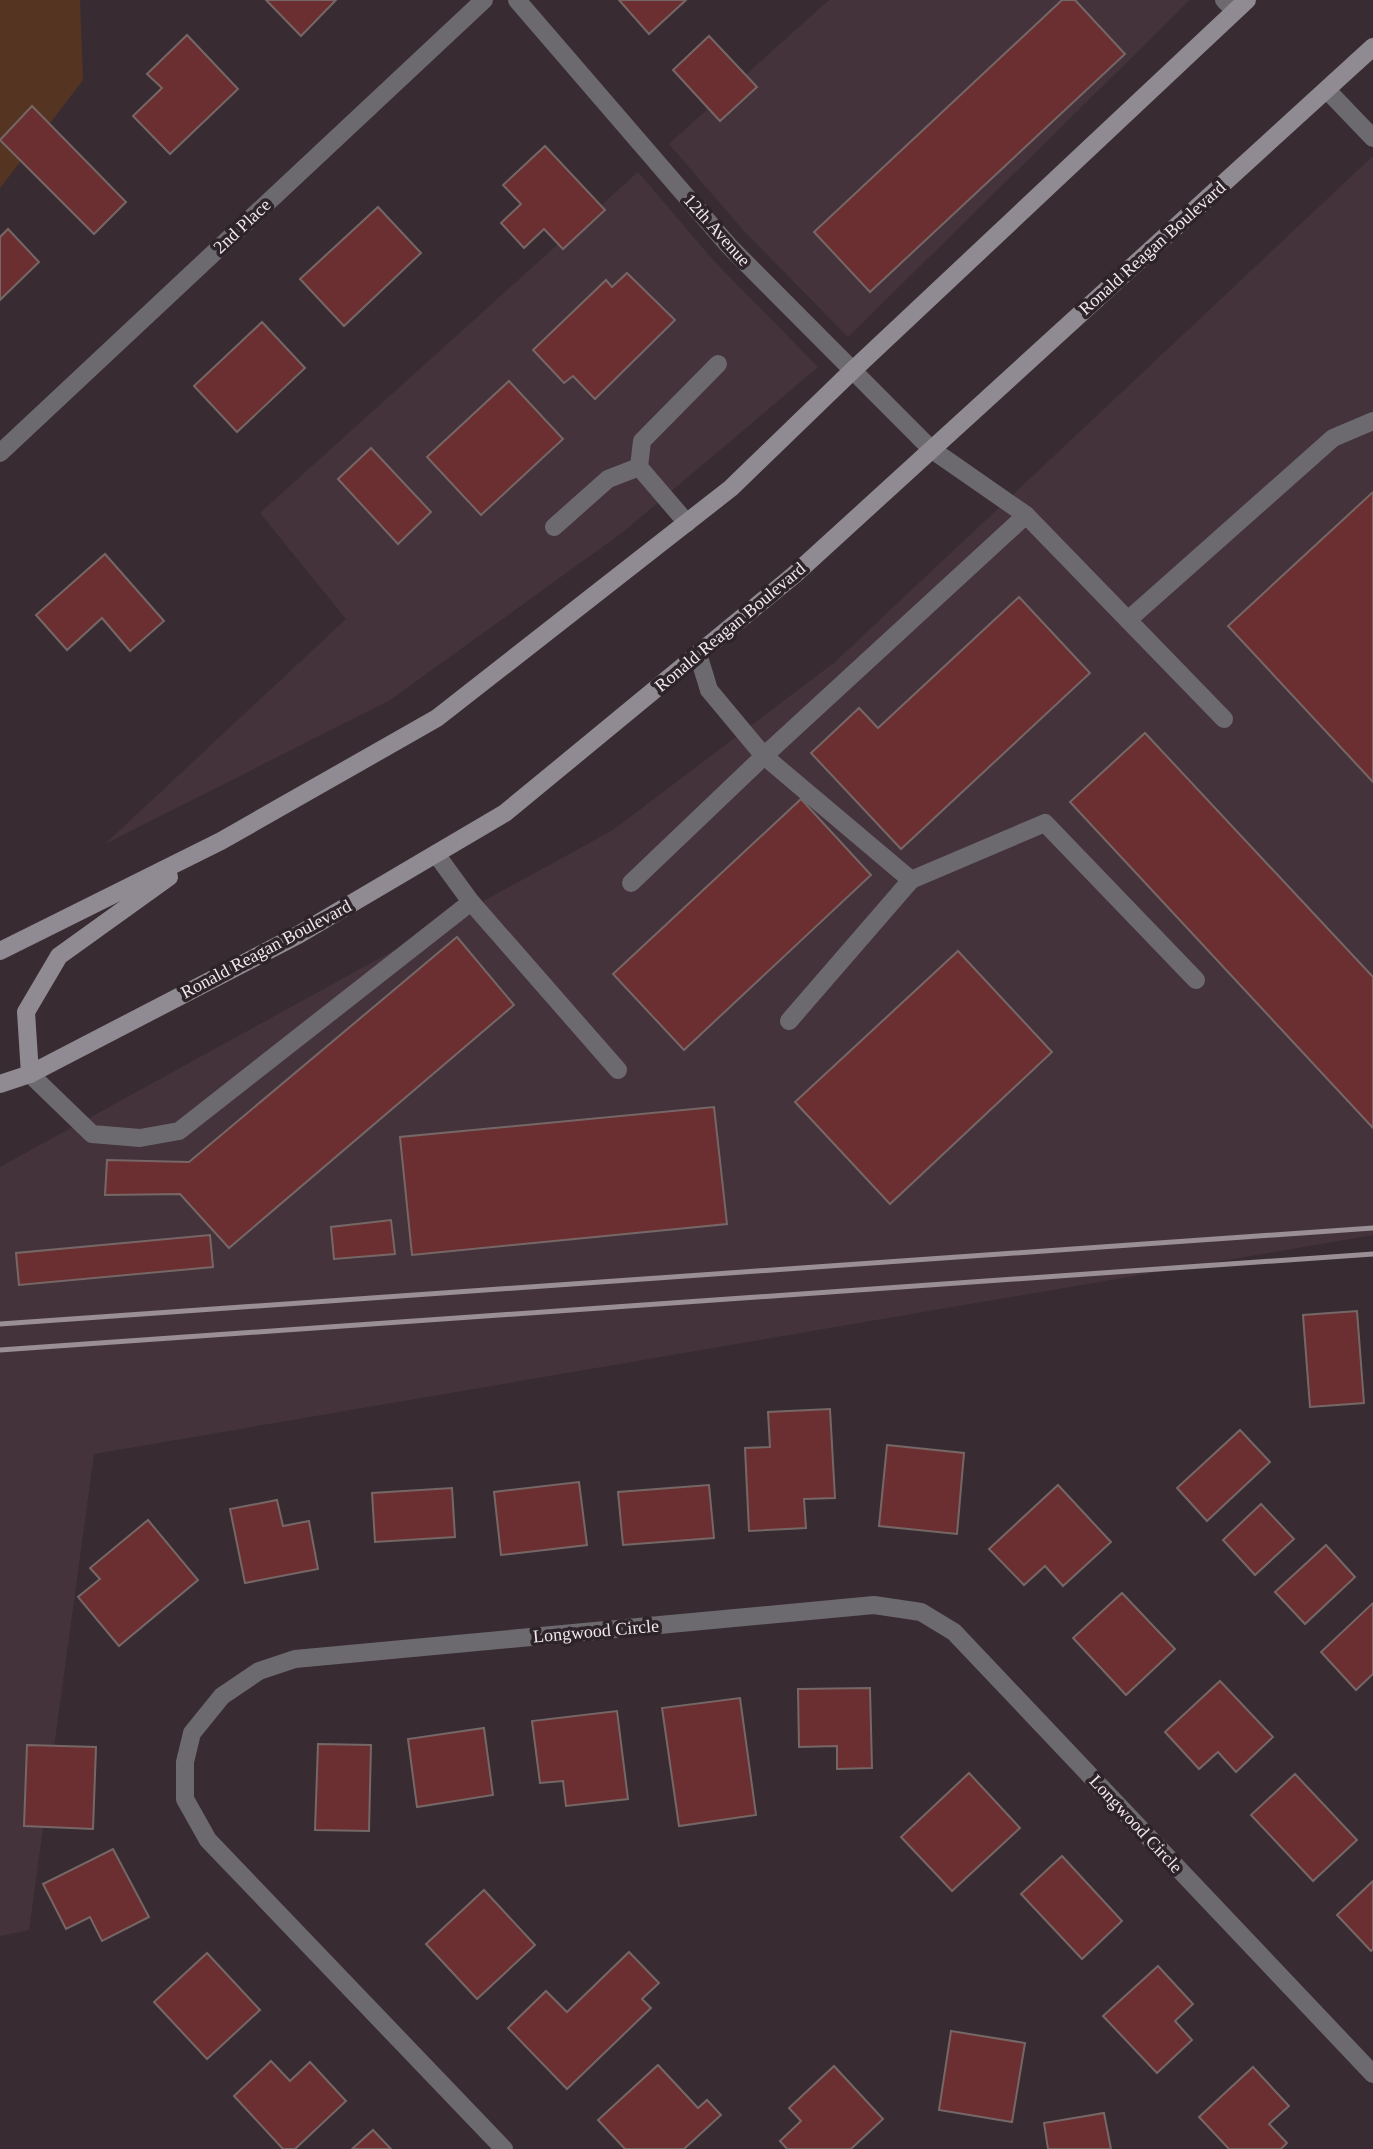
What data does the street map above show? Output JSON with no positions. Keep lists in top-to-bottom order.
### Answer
{
  "streets": {
    "main road": ["Ronald Reagan Boulevard"],
    "street": ["2nd Place", "12th Avenue", "Longwood Circle"]
  },
  "crossings": [
    ["12th Avenue", "Ronald Reagan Boulevard"]
  ]
}
